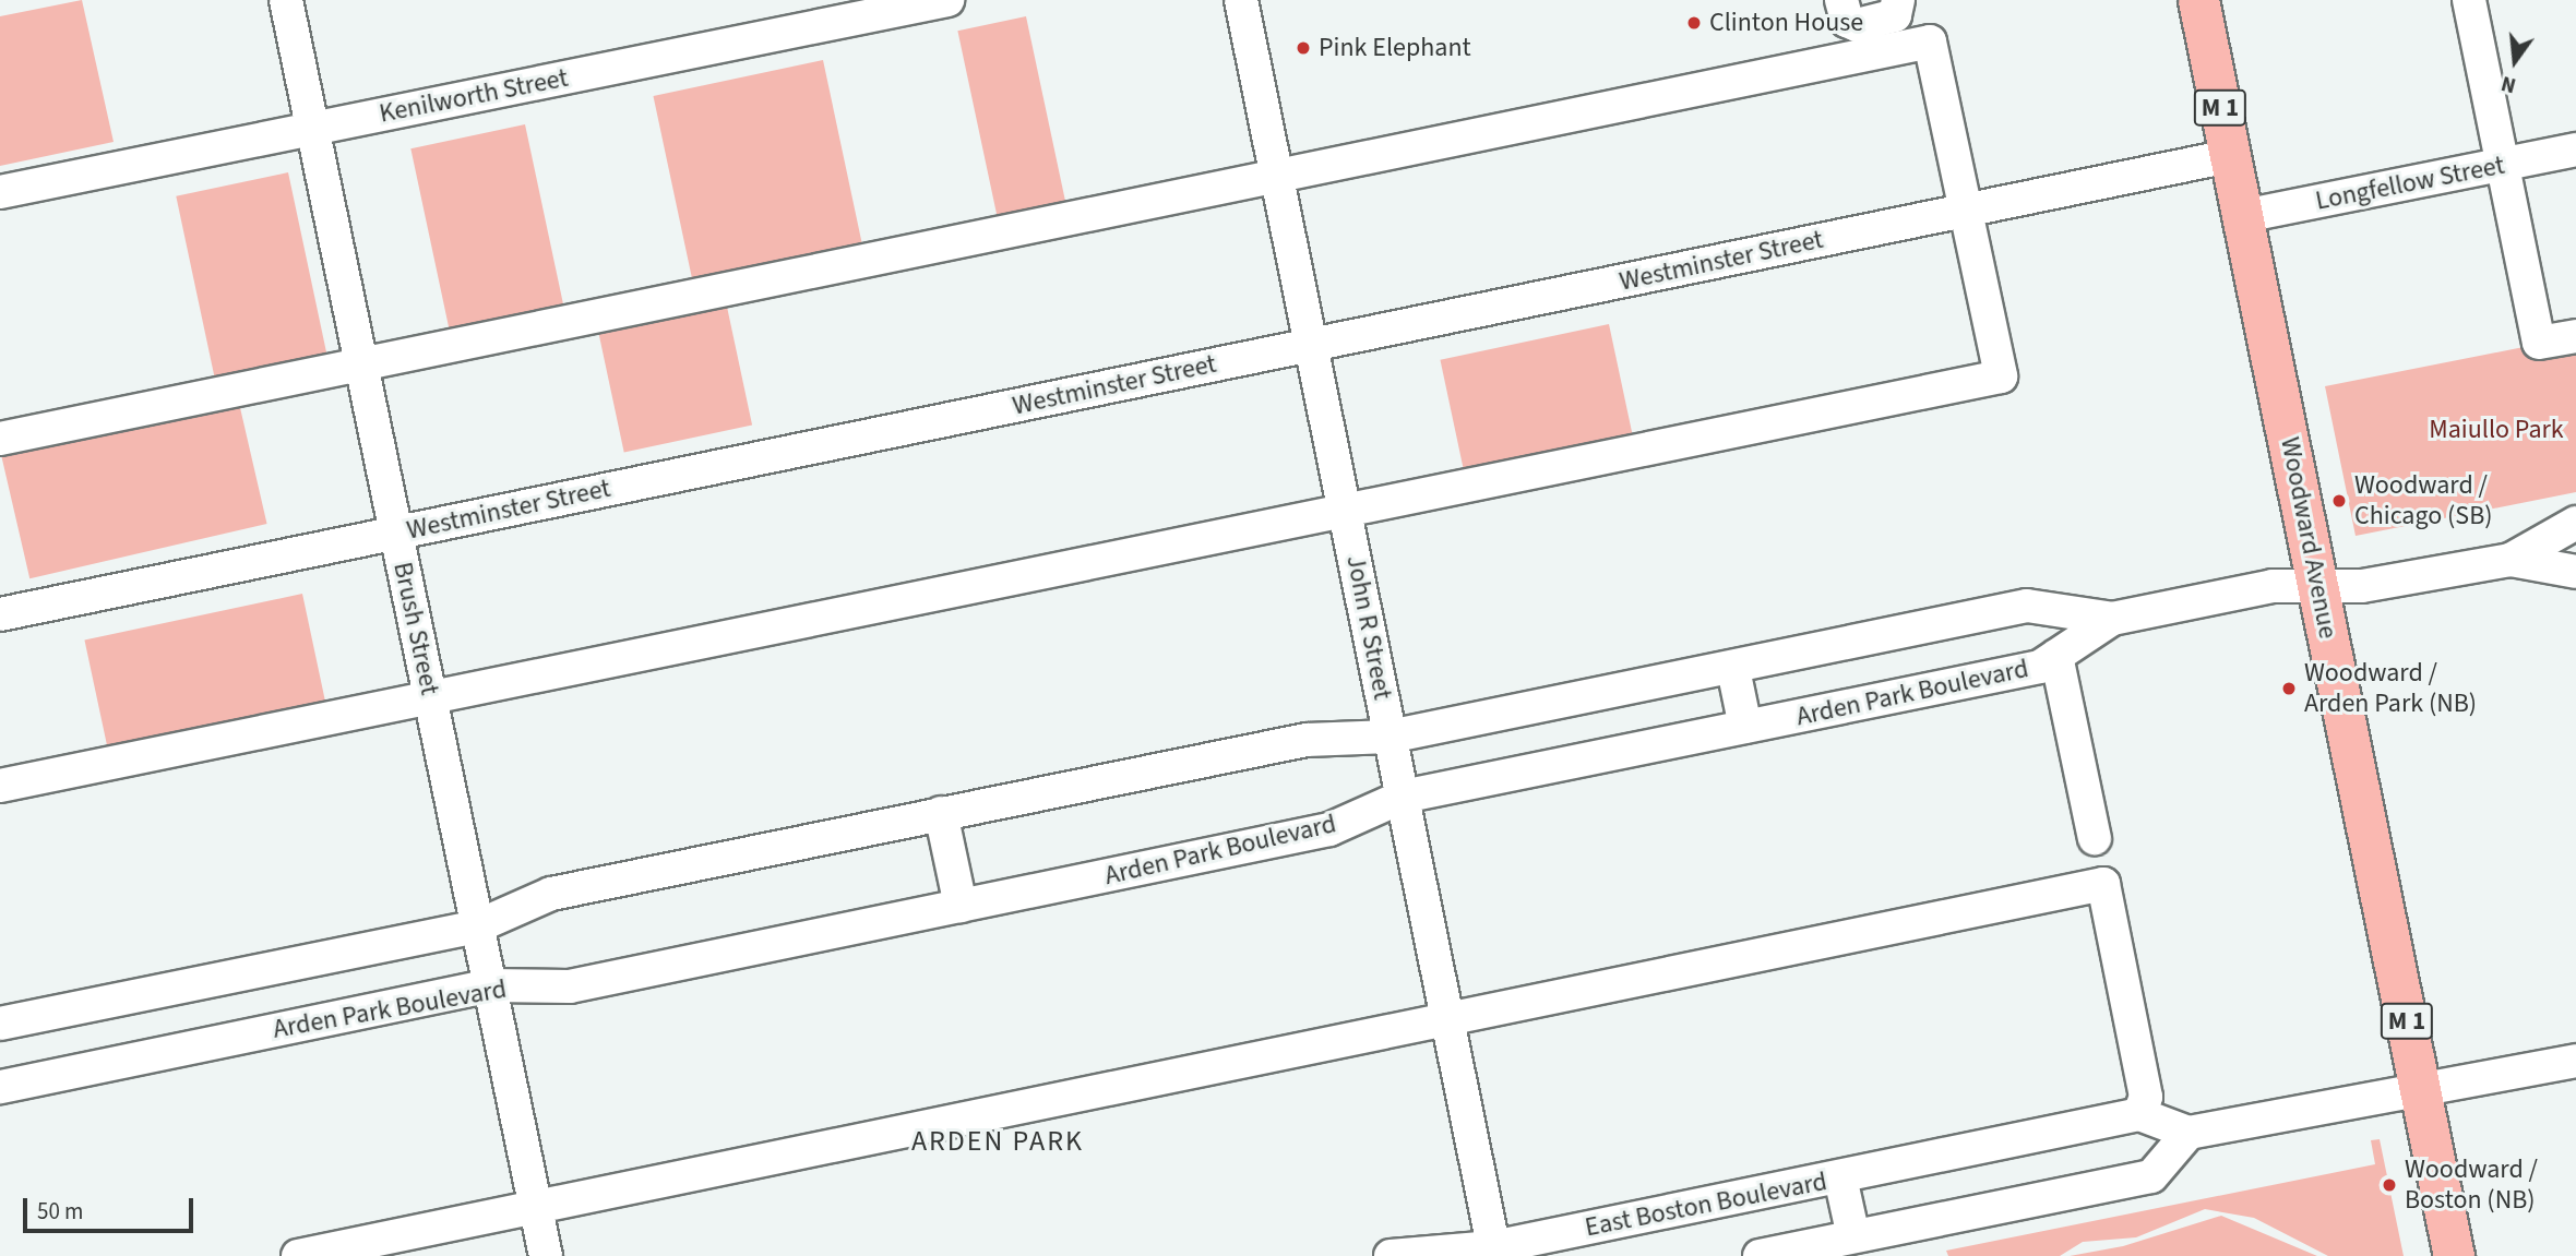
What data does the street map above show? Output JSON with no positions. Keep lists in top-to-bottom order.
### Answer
{
  "streets": {
    "main road": ["M 1", "Woodward Avenue"],
    "street": [
      "Kenilworth Street",
      "Longfellow Street",
      "Westminster Street",
      "John R Street",
      "Brush Street",
      "Arden Park Boulevard",
      "East Boston Boulevard"
    ]
  },
  "crossings": [
    ["Kenilworth Street", "Brush Street"],
    ["Longfellow Street", "Woodward Avenue"],
    ["Westminster Street", "Woodward Avenue"],
    ["Westminster Street", "John R Street"],
    ["Westminster Street", "Brush Street"],
    ["Woodward Avenue", "Arden Park Boulevard"],
    ["John R Street", "Arden Park Boulevard"],
    ["John R Street", "East Boston Boulevard"],
    ["Brush Street", "Arden Park Boulevard"]
  ],
  "districts": ["ARDEN PARK"],
  "parks": ["Maiullo Park"],
  "places": [
    "Clinton House",
    "Pink Elephant",
    "Woodward / Chicago (SB)",
    "Woodward / Arden Park (NB)",
    "Woodward / Boston (NB)"
  ],
  "scale_bar": "50 m",
  "north": "bottom"
}
